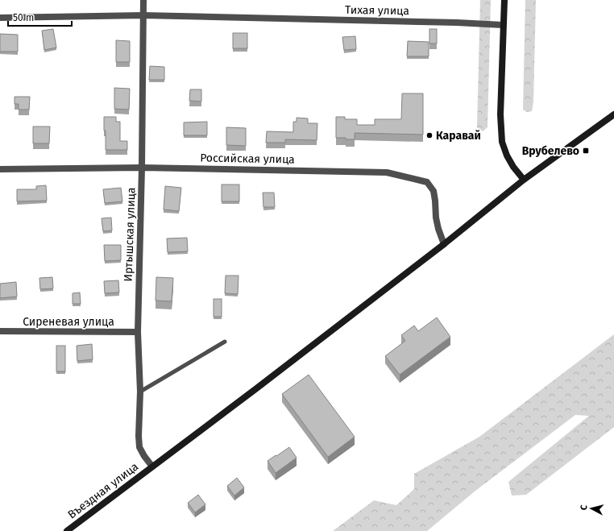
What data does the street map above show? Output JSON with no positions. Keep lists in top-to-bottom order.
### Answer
{
  "streets": {
    "street": [
      "Тихая улица",
      "Российская улица",
      "Иртышская улица",
      "Сиреневая улица",
      "Въездная улица"
    ]
  },
  "crossings": [
    ["Тихая улица", "Иртышская улица"],
    ["Российская улица", "Иртышская улица"],
    ["Российская улица", "Въездная улица"],
    ["Иртышская улица", "Сиреневая улица"],
    ["Иртышская улица", "Въездная улица"]
  ],
  "places": {
    "other": ["Каравай"],
    "transit": ["Врубелево"]
  },
  "scale_bar": "50 m",
  "north": "left"
}
